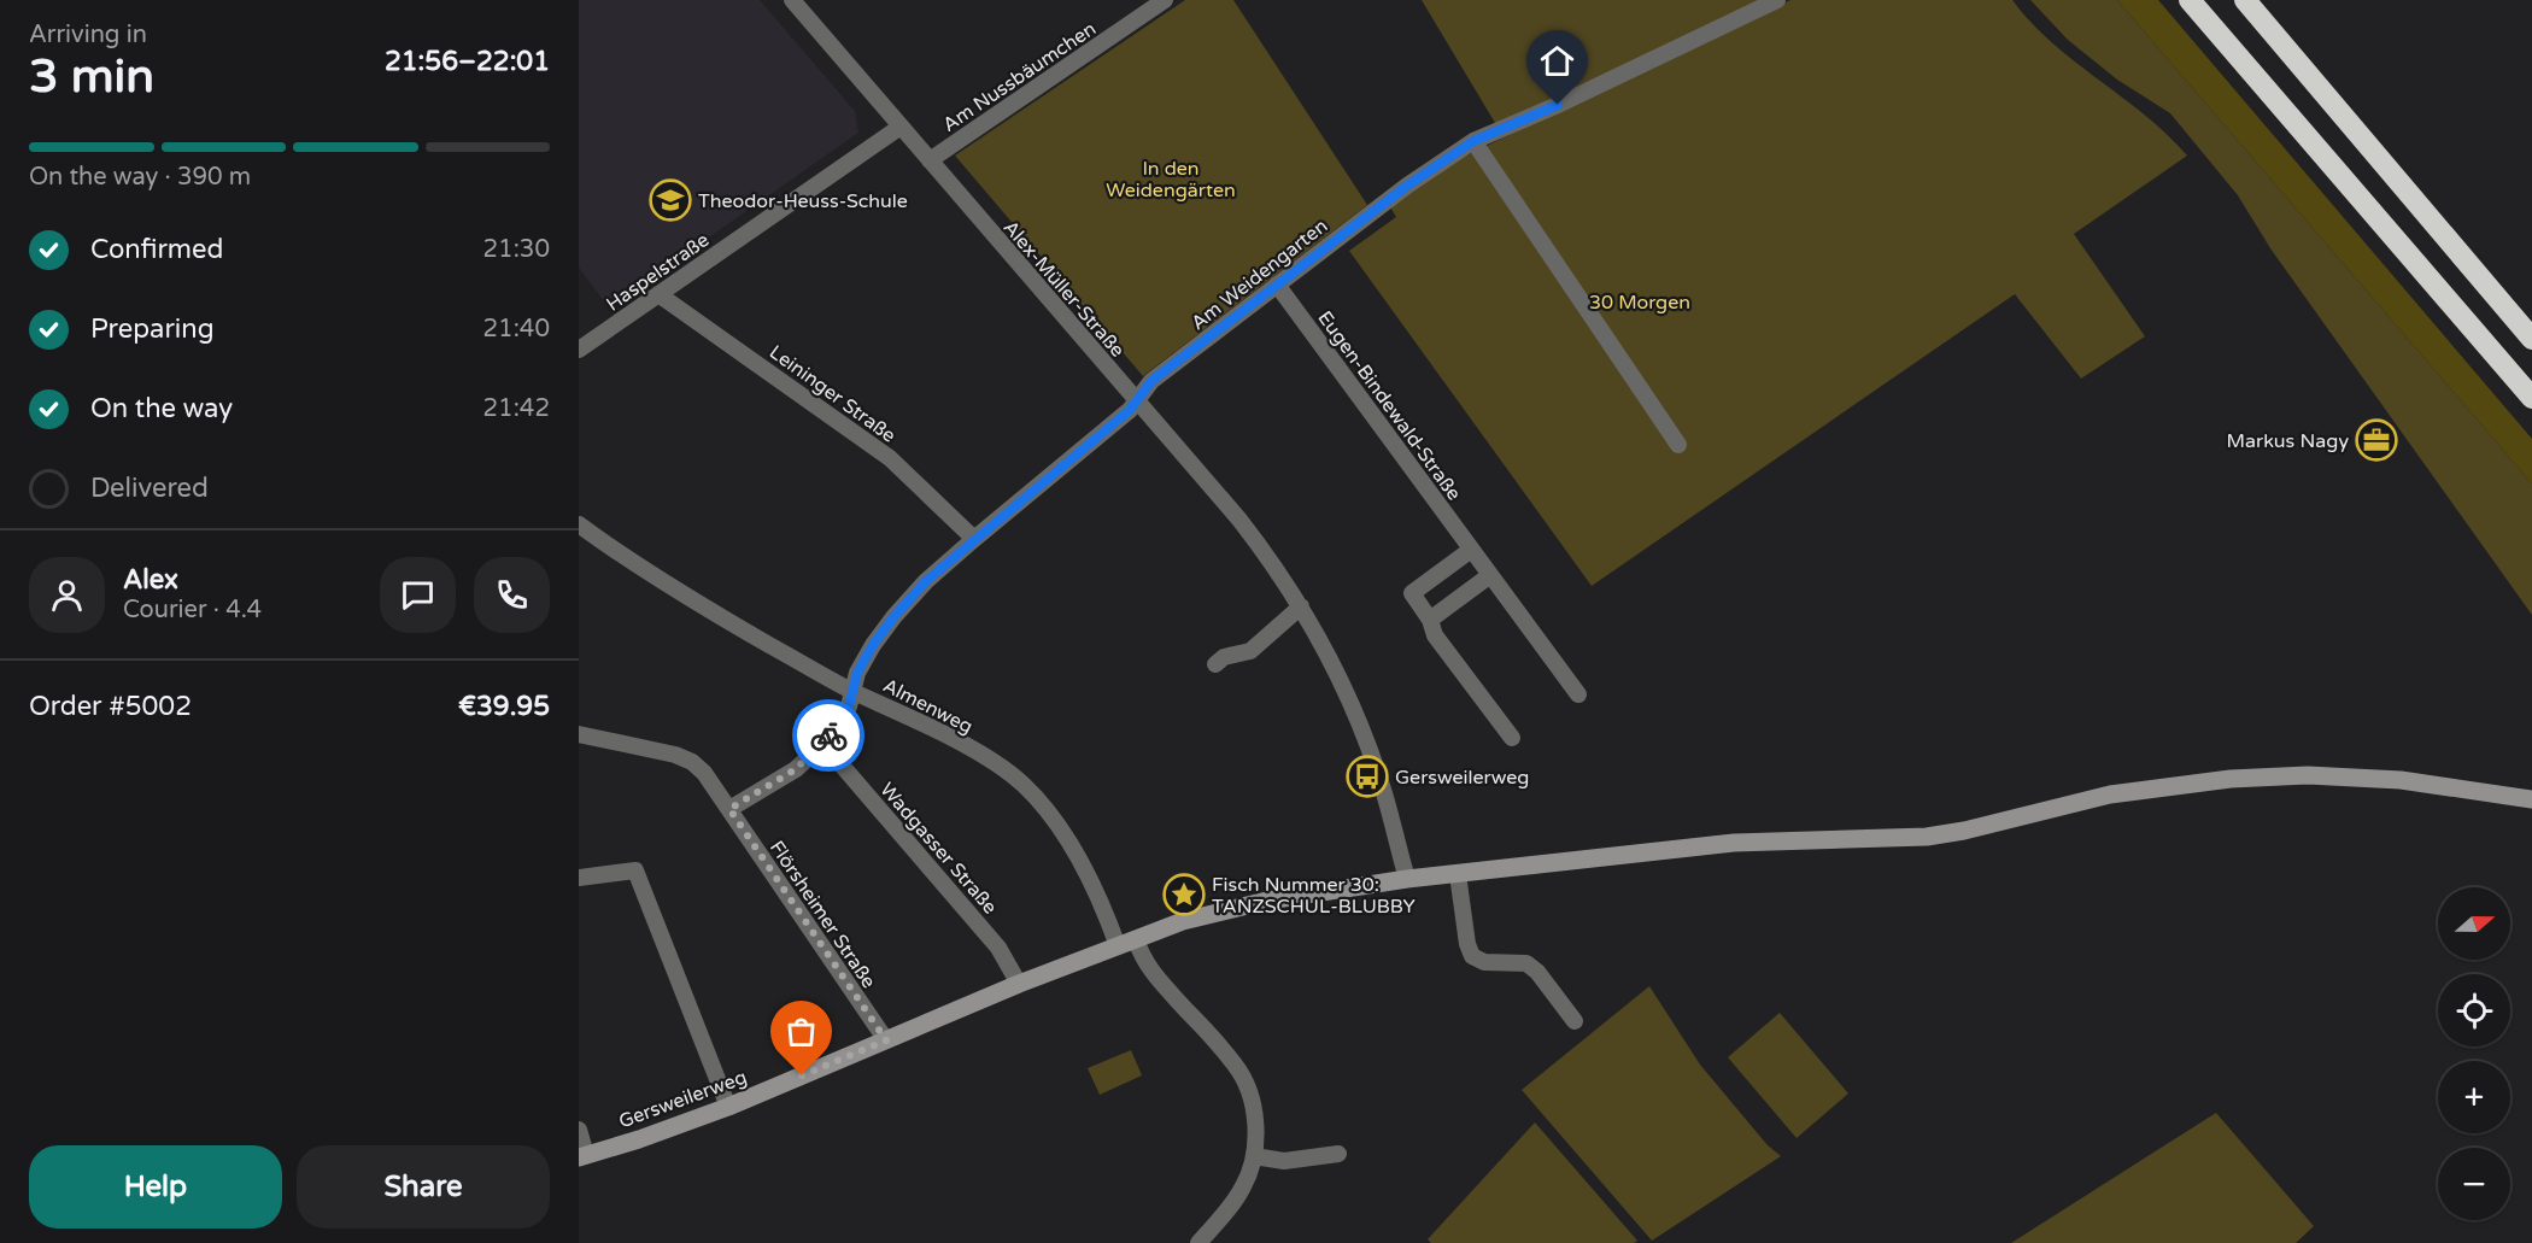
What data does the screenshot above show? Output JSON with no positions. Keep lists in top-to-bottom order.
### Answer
{
  "streets": {
    "street": [
      "Am Nussbäumchen",
      "Haspelstraße",
      "Am Weidengarten",
      "Alex-Müller-Straße",
      "Leininger Straße",
      "Eugen-Bindewald-Straße",
      "Almenweg",
      "Wadgasser Straße",
      "Flörsheimer Straße",
      "Gersweilerweg"
    ]
  },
  "crossings": [
    ["Am Nussbäumchen", "Alex-Müller-Straße"],
    ["Haspelstraße", "Alex-Müller-Straße"],
    ["Haspelstraße", "Leininger Straße"],
    ["Am Weidengarten", "Alex-Müller-Straße"],
    ["Am Weidengarten", "Leininger Straße"],
    ["Am Weidengarten", "Eugen-Bindewald-Straße"],
    ["Am Weidengarten", "Almenweg"],
    ["Am Weidengarten", "Wadgasser Straße"],
    ["Am Weidengarten", "Flörsheimer Straße"],
    ["Alex-Müller-Straße", "Gersweilerweg"],
    ["Almenweg", "Gersweilerweg"],
    ["Wadgasser Straße", "Gersweilerweg"],
    ["Flörsheimer Straße", "Gersweilerweg"]
  ],
  "parks": ["In den Weidengärten", "30 Morgen"],
  "places": {
    "school or university": ["Theodor-Heuss-Schule"],
    "office": ["Markus Nagy"],
    "bus stop": ["Gersweilerweg"],
    "place": ["Fisch Nummer 30: TANZSCHUL-BLUBBY"]
  },
  "north": "right",
  "page": {
    "heading": ["3 min", "Arriving in", "21:56–22:01"],
    "panel": [
      "Alex",
      "Courier · 4.4",
      "Order #5002",
      "€39.95"
    ],
    "bar": "On the way · 390 m",
    "list": [
      ["Confirmed", "21:30"],
      ["Preparing", "21:40"],
      ["On the way", "21:42"],
      "Delivered"
    ],
    "map_buttons": ["+", "−"],
    "buttons": ["Help", "Share"]
  }
}
